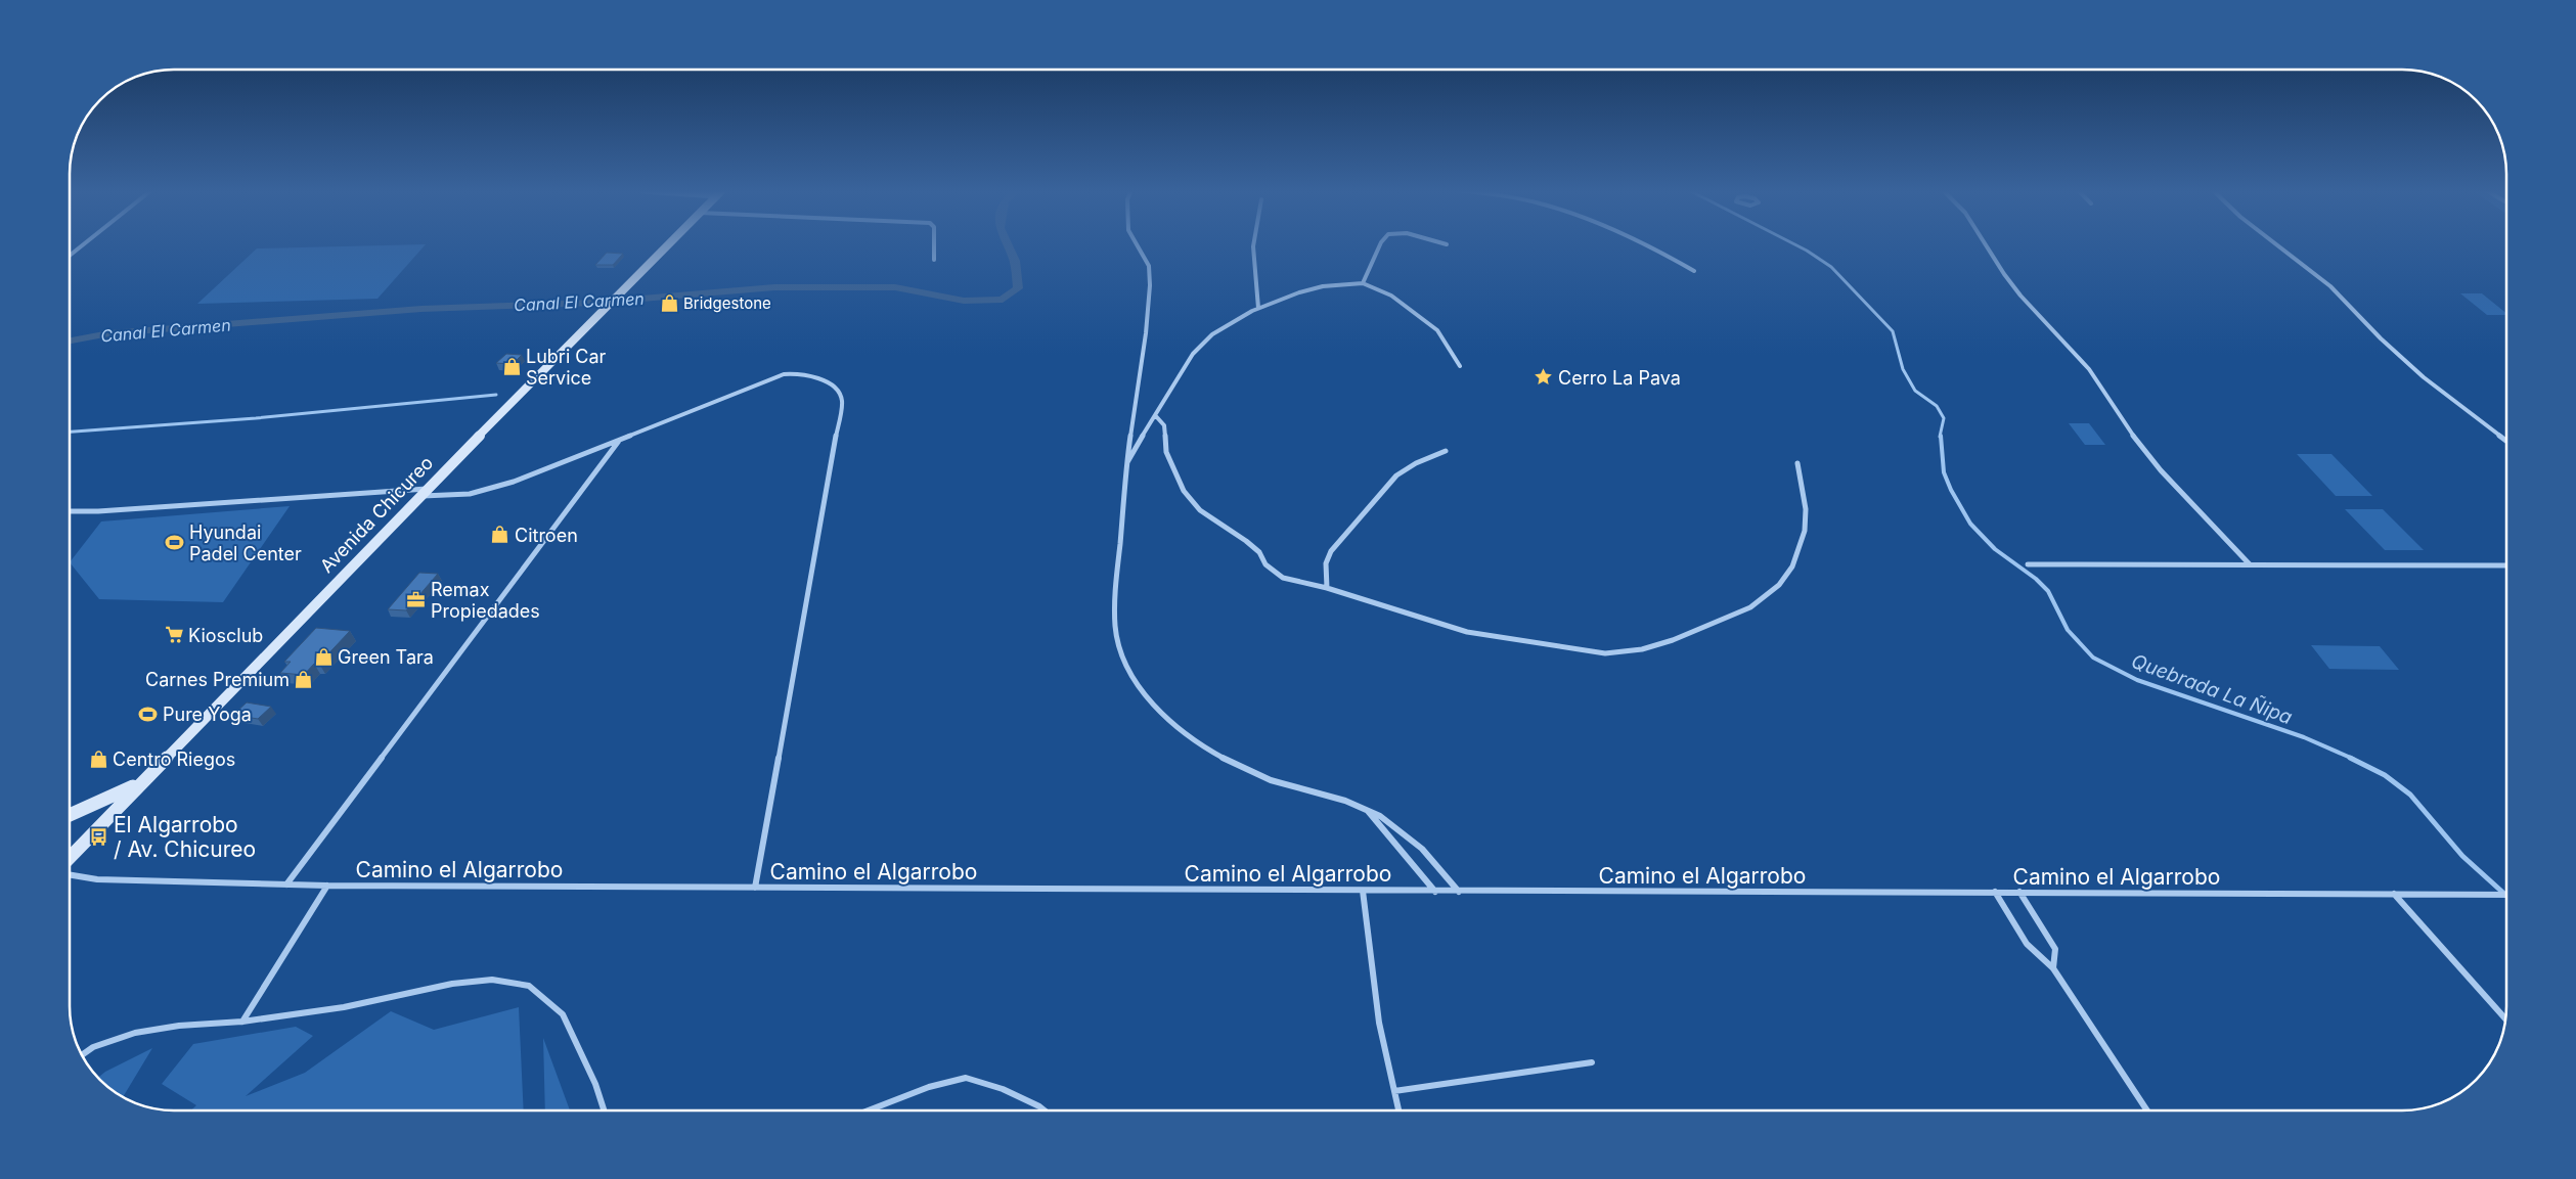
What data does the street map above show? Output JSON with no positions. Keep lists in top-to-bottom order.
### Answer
{
  "streets": {
    "main road": ["Avenida Chicureo"],
    "street": ["Camino el Algarrobo"]
  },
  "water": ["Canal El Carmen", "Quebrada La Ñipa"],
  "places": {
    "shop": [
      "Bridgestone",
      "Lubri Car Service",
      "Citroen",
      "Green Tara",
      "Carnes Premium",
      "Centro Riegos"
    ],
    "place": ["Cerro La Pava"],
    "sports": ["Hyundai Padel Center", "Pure Yoga"],
    "office": ["Remax Propiedades"],
    "supermarket": ["Kiosclub"],
    "bus stop": ["El Algarrobo / Av. Chicureo"]
  }
}
